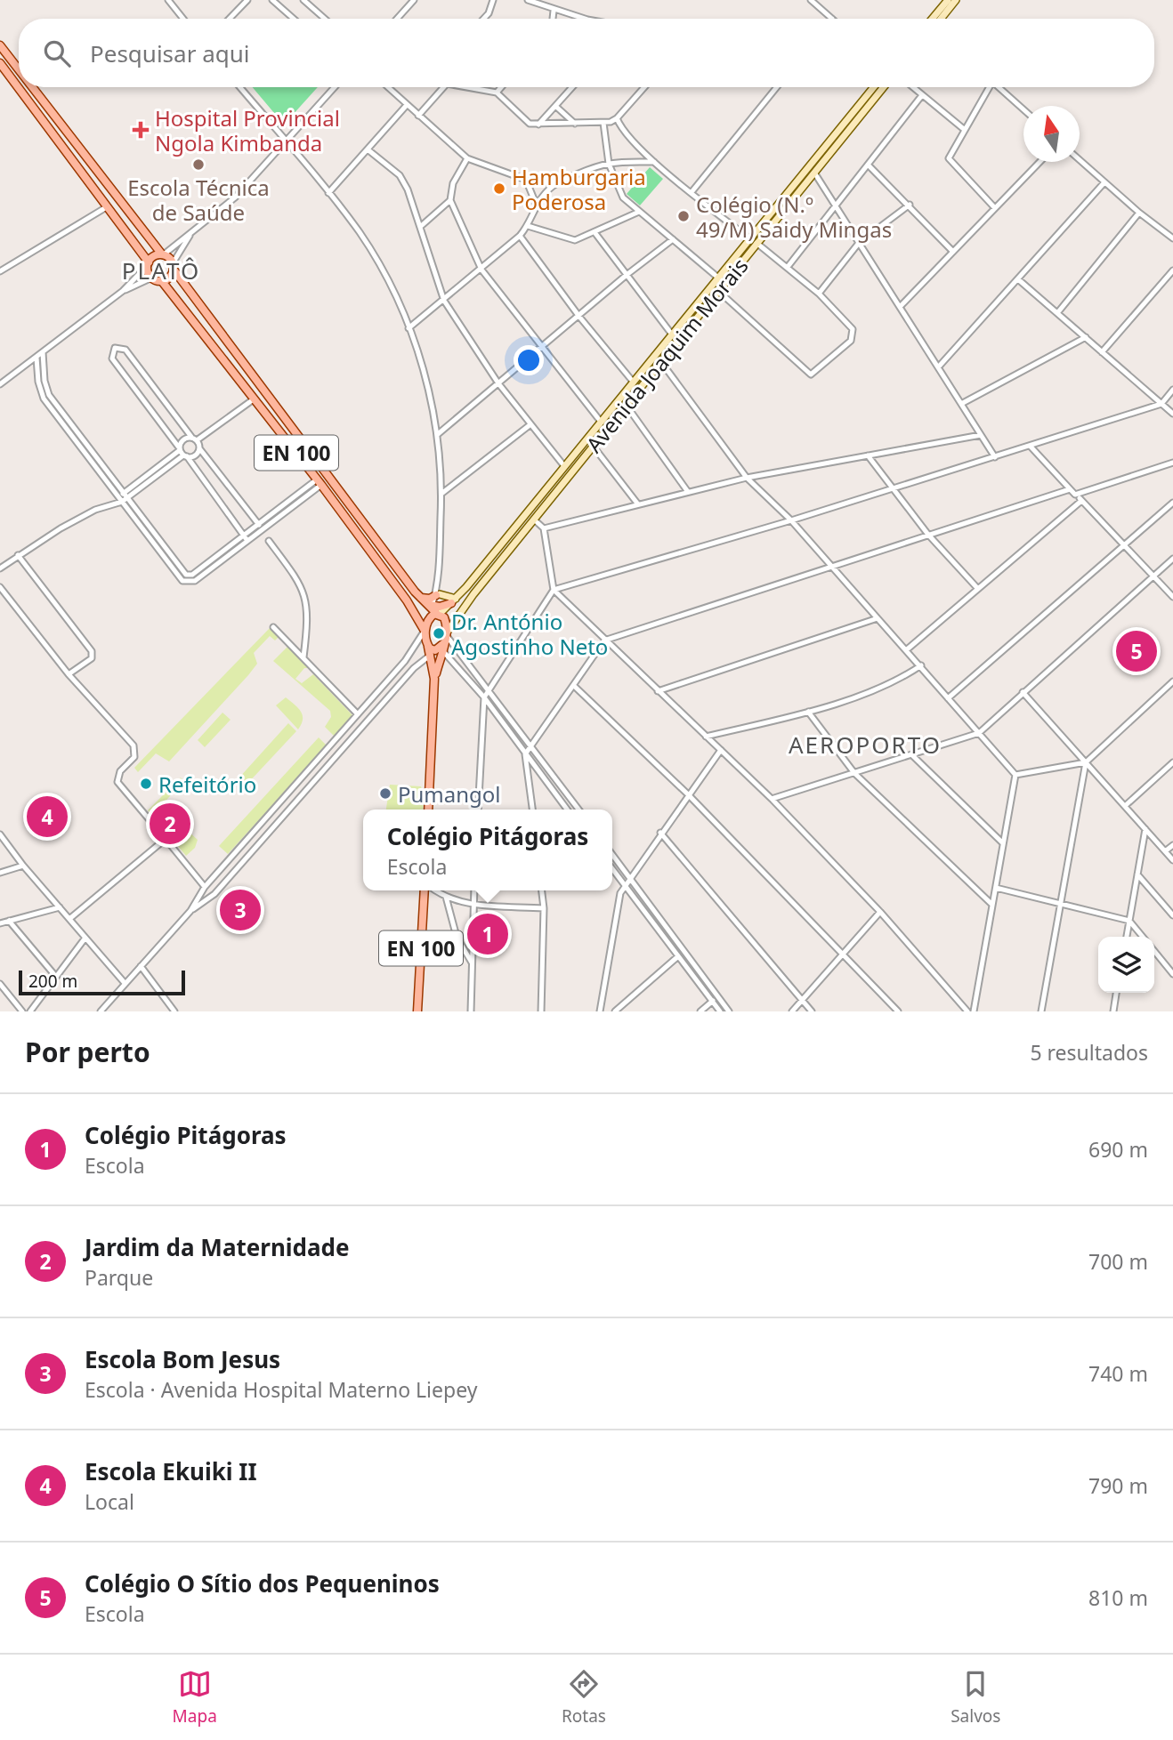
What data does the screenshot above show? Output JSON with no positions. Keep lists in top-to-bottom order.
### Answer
{
  "streets": {
    "main road": ["EN 100"],
    "street": ["Avenida Joaquim Morais"]
  },
  "crossings": [
    ["Avenida Joaquim Morais", "EN 100"]
  ],
  "districts": ["PLATÔ", "AEROPORTO"],
  "places": {
    "health": ["Hospital Provincial Ngola Kimbanda"],
    "other": [
      "Escola Técnica de Saúde",
      "Hamburgaria Poderosa",
      "Colégio (N.º 49/M) Saidy Mingas",
      "Dr. António Agostinho Neto",
      "Refeitório",
      "Pumangol"
    ]
  },
  "scale_bar": "200 m",
  "north": "top",
  "page": {
    "search": "Pesquisar aqui",
    "pins": [
      "5",
      "4",
      "2",
      "3",
      "1"
    ],
    "popup": ["Colégio Pitágoras", "Escola"],
    "scale": "200 m",
    "heading": ["Por perto", "5 resultados"],
    "list": [
      {
        "mark": "1",
        "name": "Colégio Pitágoras",
        "note": "Escola",
        "value": "690 m"
      },
      {
        "mark": "2",
        "name": "Jardim da Maternidade",
        "note": "Parque",
        "value": "700 m"
      },
      {
        "mark": "3",
        "name": "Escola Bom Jesus",
        "note": "Escola · Avenida Hospital Materno Liepey",
        "value": "740 m"
      },
      {
        "mark": "4",
        "name": "Escola Ekuiki II",
        "note": "Local",
        "value": "790 m"
      },
      {
        "mark": "5",
        "name": "Colégio O Sítio dos Pequeninos",
        "note": "Escola",
        "value": "810 m"
      }
    ],
    "nav": ["Mapa", "Rotas", "Salvos"]
  }
}
